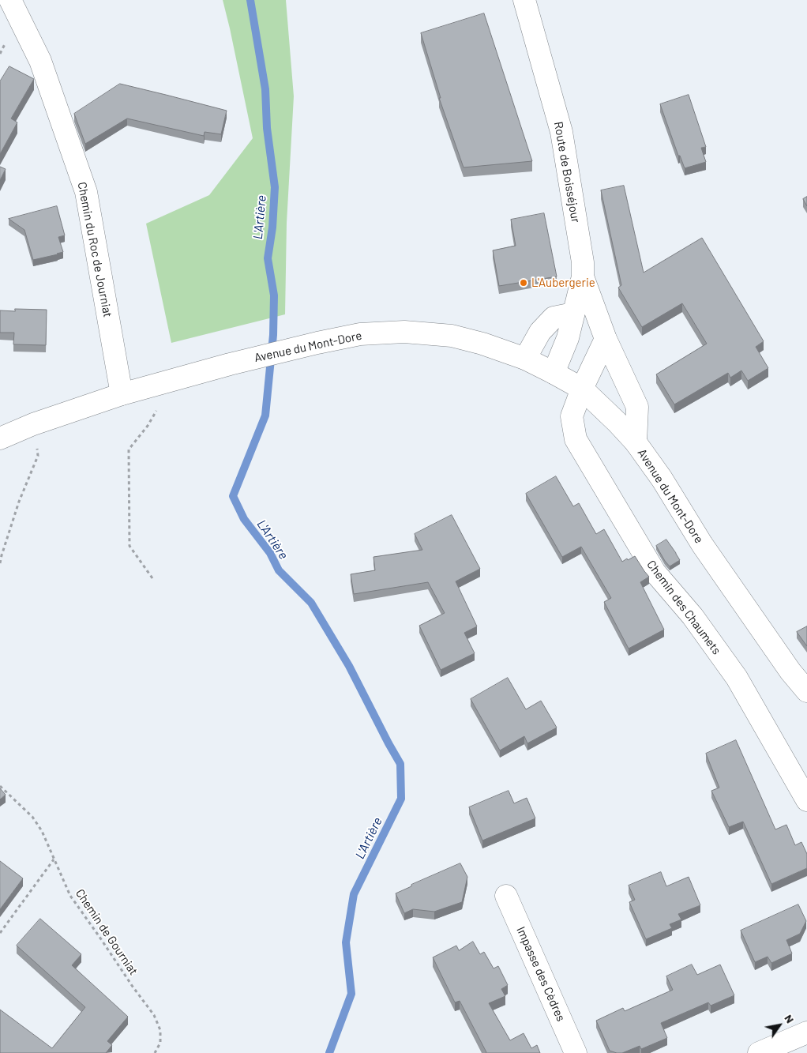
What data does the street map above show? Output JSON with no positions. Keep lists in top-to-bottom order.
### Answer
{
  "streets": {
    "street": [
      "Route de Boisséjour",
      "Chemin du Roc de Journiat",
      "Avenue du Mont-Dore",
      "Chemin des Chaumets",
      "Impasse des Cèdres"
    ],
    "path": ["Chemin de Gourniat"]
  },
  "crossings": [
    ["Route de Boisséjour", "Avenue du Mont-Dore"],
    ["Chemin du Roc de Journiat", "Avenue du Mont-Dore"],
    ["Avenue du Mont-Dore", "Chemin des Chaumets"]
  ],
  "water": ["L'Artière"],
  "places": ["L'Aubergerie"],
  "north": "top right"
}
